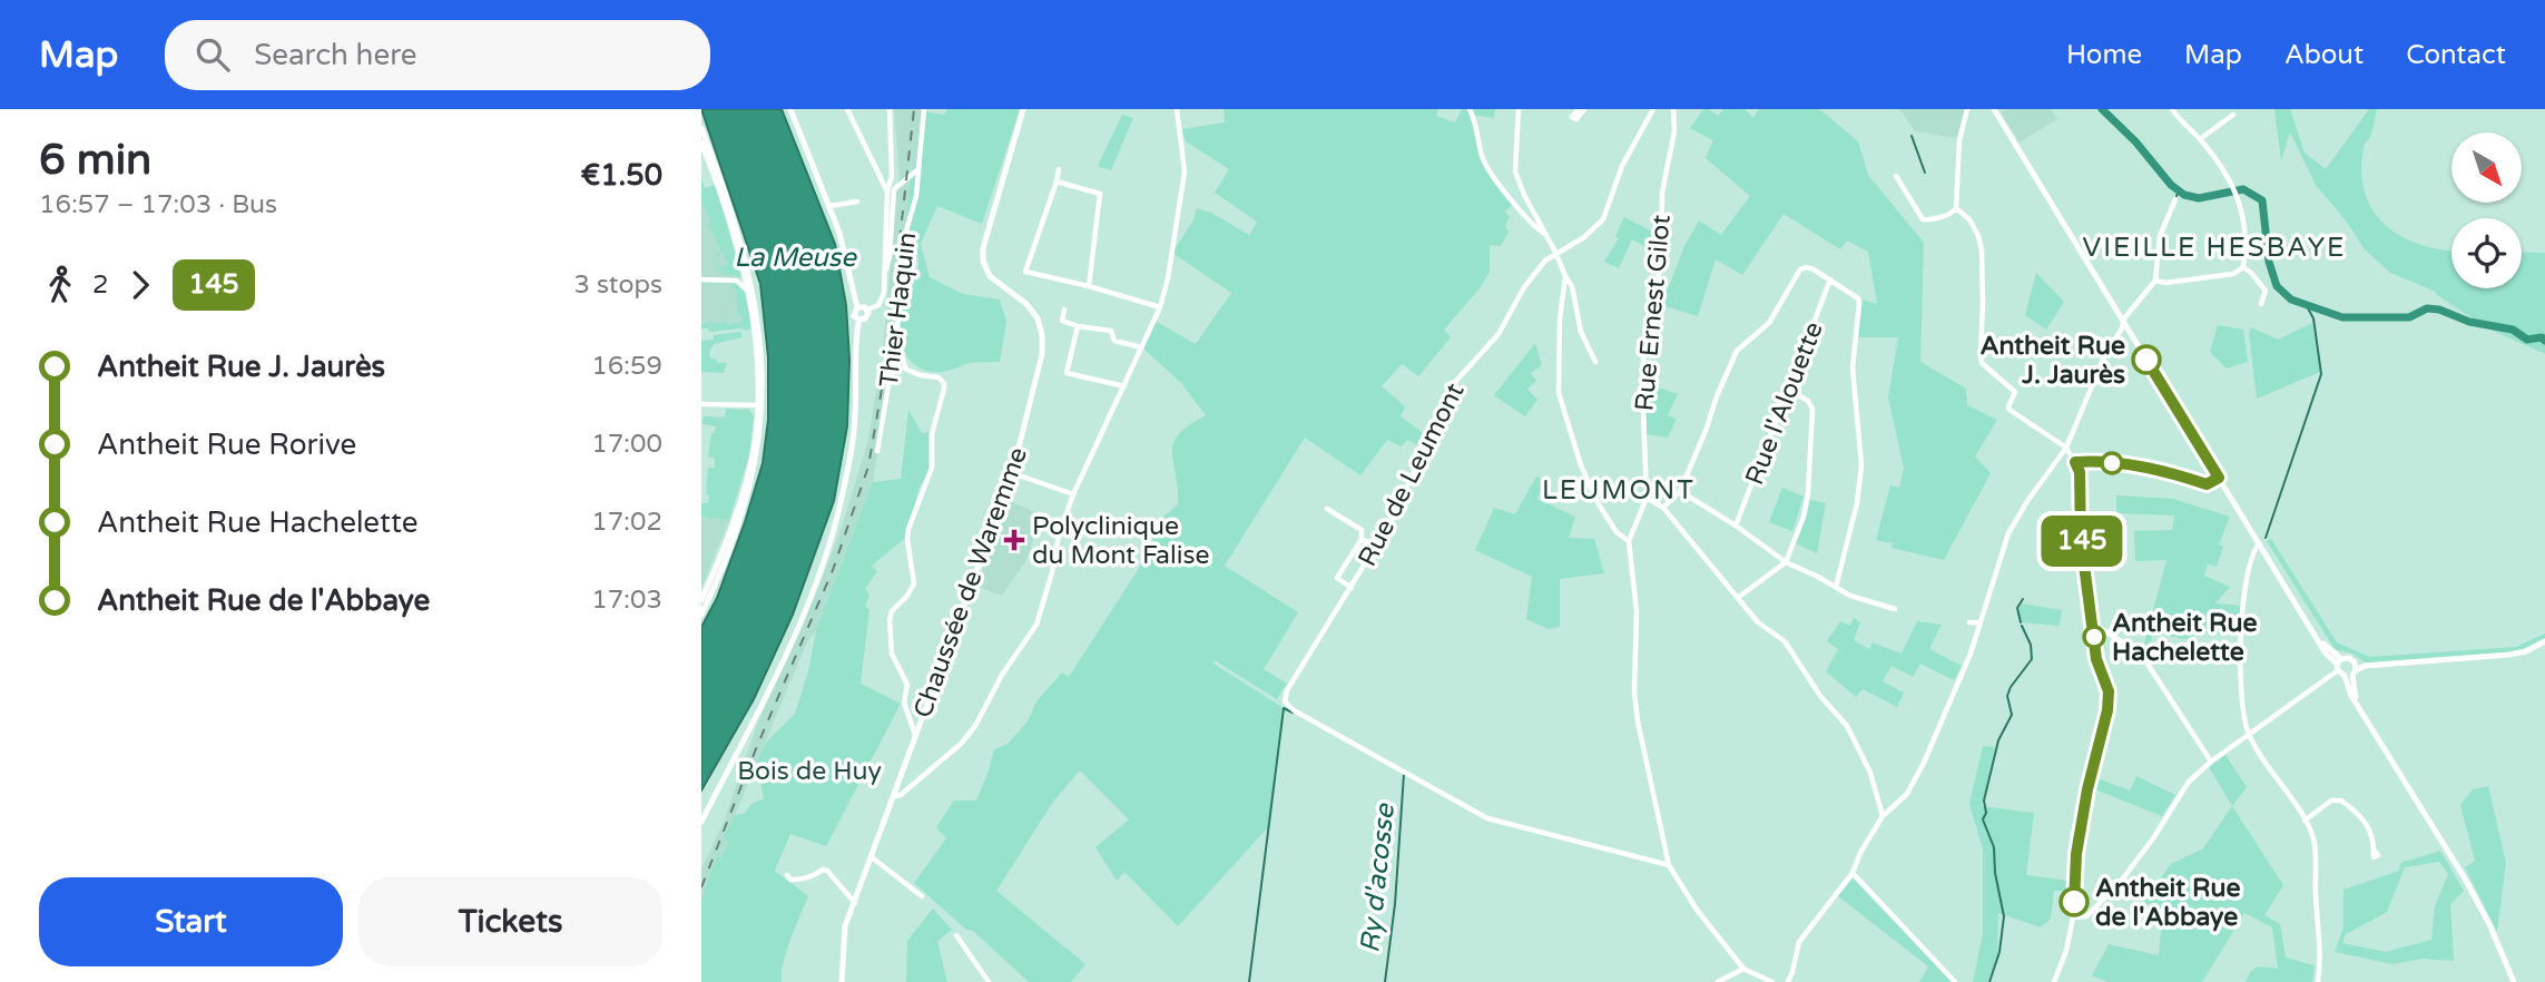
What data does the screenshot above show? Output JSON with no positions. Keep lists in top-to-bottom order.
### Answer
{
  "streets": {
    "main road": ["Chaussée de Waremme"],
    "street": [
      "Thier Haquin",
      "Rue Ernest Gilot",
      "Rue l'Alouette",
      "Rue de Leumont"
    ]
  },
  "crossings": [
    ["Rue Ernest Gilot", "Rue de Leumont"]
  ],
  "districts": ["VIEILLE HESBAYE", "LEUMONT"],
  "water": ["La Meuse", "Ry d'acosse"],
  "parks": ["Bois de Huy"],
  "places": {
    "other": ["Antheit Rue J. Jaurès", "Antheit Rue Hachelette", "Antheit Rue de l'Abbaye"],
    "health": ["Polyclinique du Mont Falise"]
  },
  "lines": ["bus line 145"],
  "north": "bottom right",
  "page": {
    "header": "Map",
    "search": "Search here",
    "nav": [
      "Home",
      "Map",
      "About",
      "Contact"
    ],
    "heading": ["6 min", "16:57 – 17:03 · Bus", "€1.50"],
    "on_map": "145",
    "legs": ["2", "145", "3 stops"],
    "list": [
      {
        "name": "Antheit Rue J. Jaurès",
        "value": "16:59"
      },
      {
        "name": "Antheit Rue Rorive",
        "value": "17:00"
      },
      {
        "name": "Antheit Rue Hachelette",
        "value": "17:02"
      },
      {
        "name": "Antheit Rue de l'Abbaye",
        "value": "17:03"
      }
    ],
    "buttons": ["Start", "Tickets"]
  }
}
